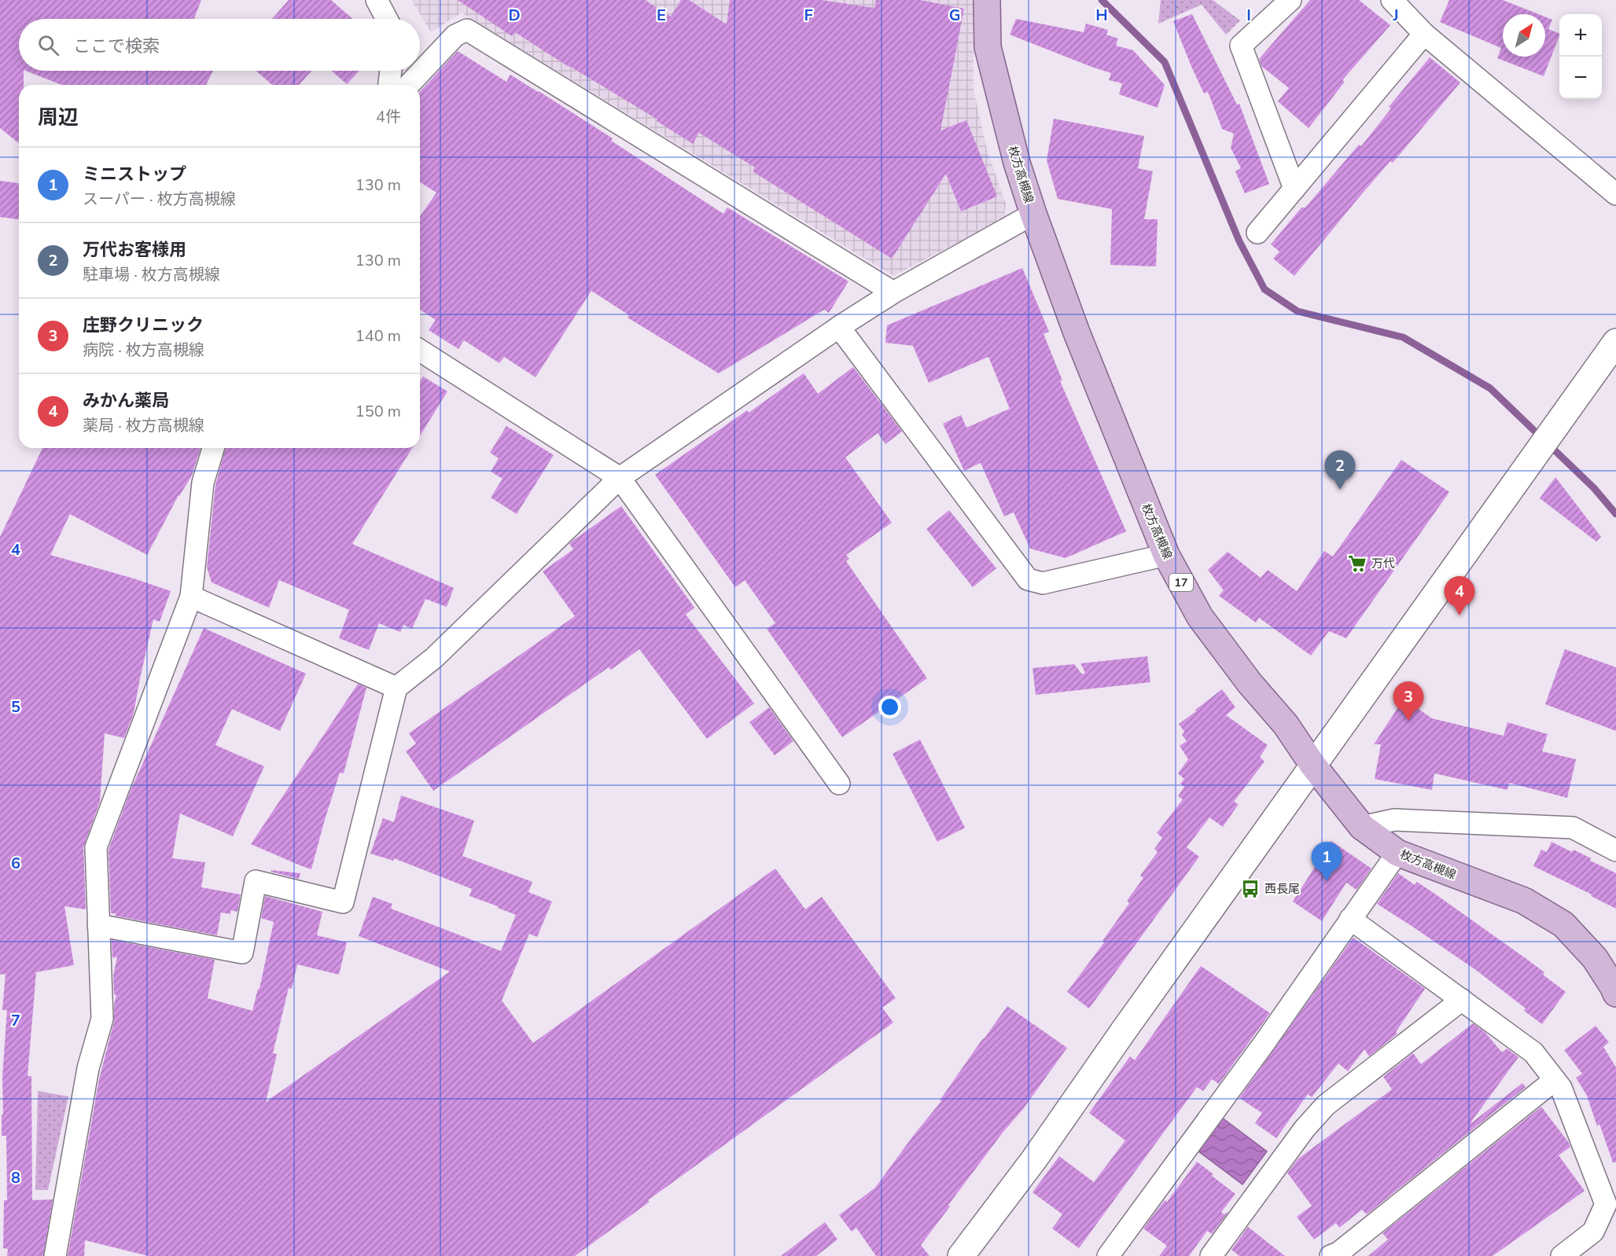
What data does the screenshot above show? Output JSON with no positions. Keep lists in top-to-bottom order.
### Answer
{
  "streets": {
    "main road": ["枚方高槻線", "17"]
  },
  "places": {
    "supermarket": ["万代"],
    "bus stop": ["西長尾"]
  },
  "north": "top right",
  "page": {
    "map_buttons": ["+", "−"],
    "search": "ここで検索",
    "heading": ["周辺", "4件"],
    "list": [
      {
        "mark": "1",
        "name": "ミニストップ",
        "note": "スーパー · 枚方高槻線",
        "value": "130 m"
      },
      {
        "mark": "2",
        "name": "万代お客様用",
        "note": "駐車場 · 枚方高槻線",
        "value": "130 m"
      },
      {
        "mark": "3",
        "name": "庄野クリニック",
        "note": "病院 · 枚方高槻線",
        "value": "140 m"
      },
      {
        "mark": "4",
        "name": "みかん薬局",
        "note": "薬局 · 枚方高槻線",
        "value": "150 m"
      }
    ],
    "pins": [
      "2",
      "4",
      "3",
      "1"
    ]
  },
  "grid": {
    "columns": [
      "D",
      "E",
      "F",
      "G",
      "H",
      "I",
      "J"
    ],
    "rows": [
      "4",
      "5",
      "6",
      "7",
      "8"
    ]
  }
}
